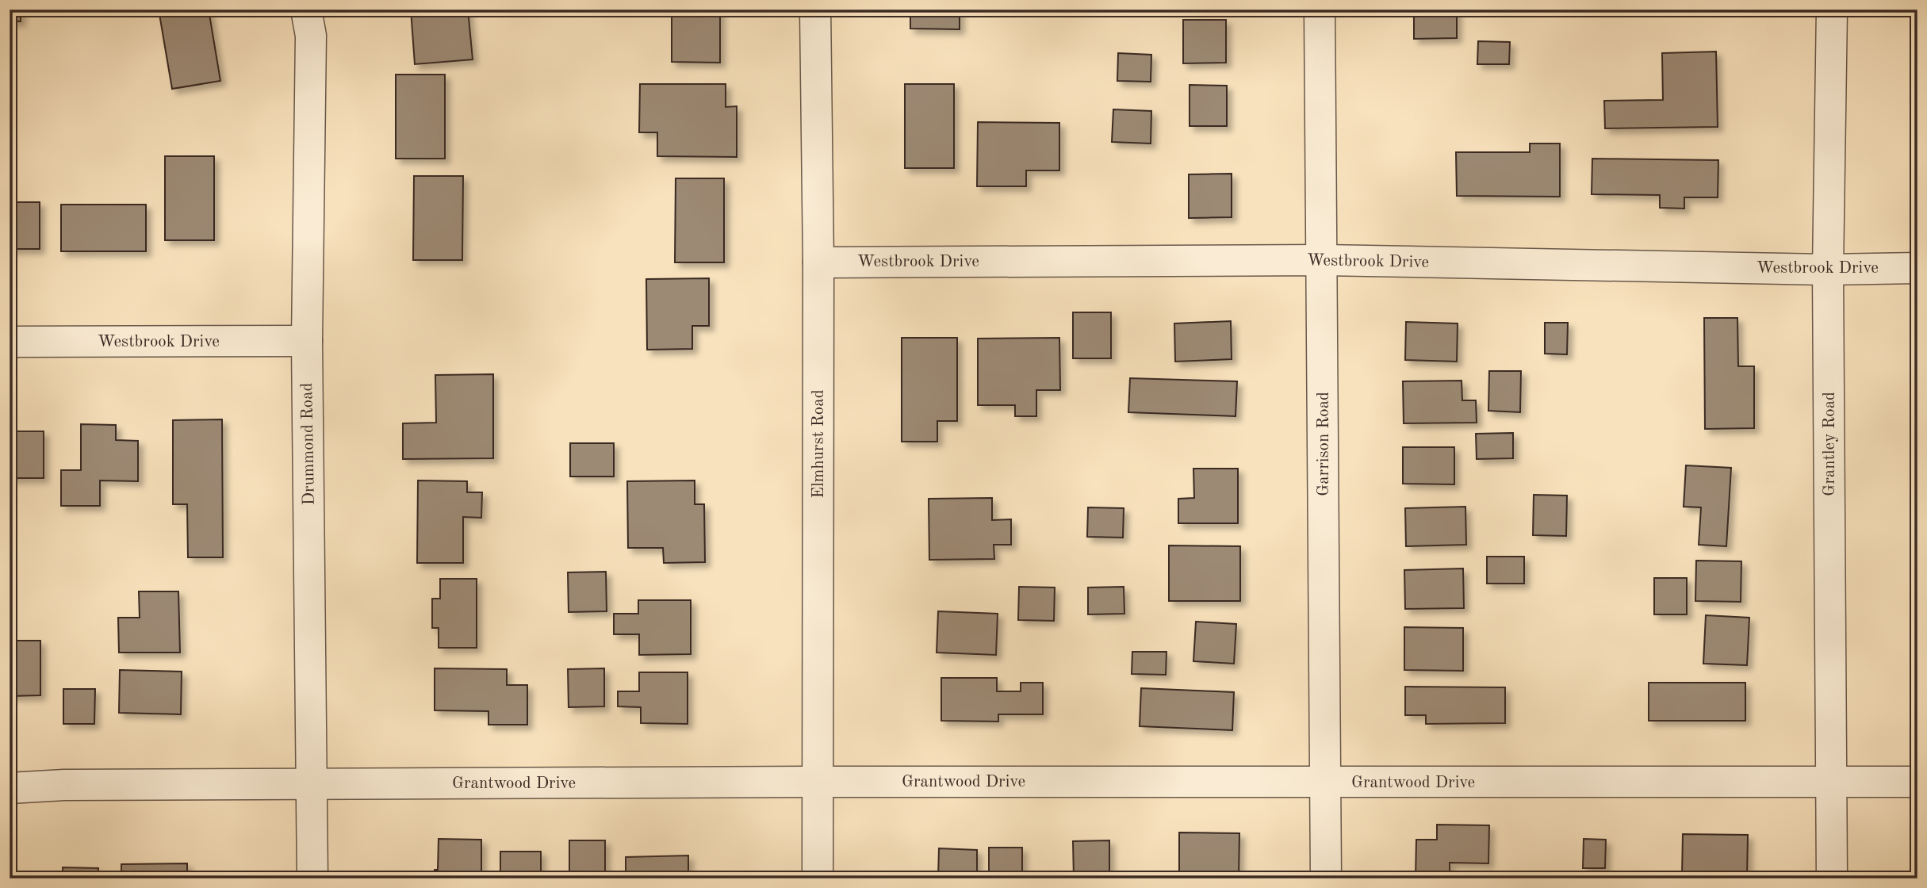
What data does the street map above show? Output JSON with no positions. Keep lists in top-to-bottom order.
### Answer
{
  "streets": {
    "street": [
      "Westbrook Drive",
      "Drummond Road",
      "Elmhurst Road",
      "Garrison Road",
      "Grantley Road",
      "Grantwood Drive"
    ]
  },
  "crossings": [
    ["Westbrook Drive", "Drummond Road"],
    ["Westbrook Drive", "Elmhurst Road"],
    ["Westbrook Drive", "Garrison Road"],
    ["Westbrook Drive", "Grantley Road"],
    ["Drummond Road", "Grantwood Drive"],
    ["Elmhurst Road", "Grantwood Drive"],
    ["Garrison Road", "Grantwood Drive"],
    ["Grantley Road", "Grantwood Drive"]
  ]
}
